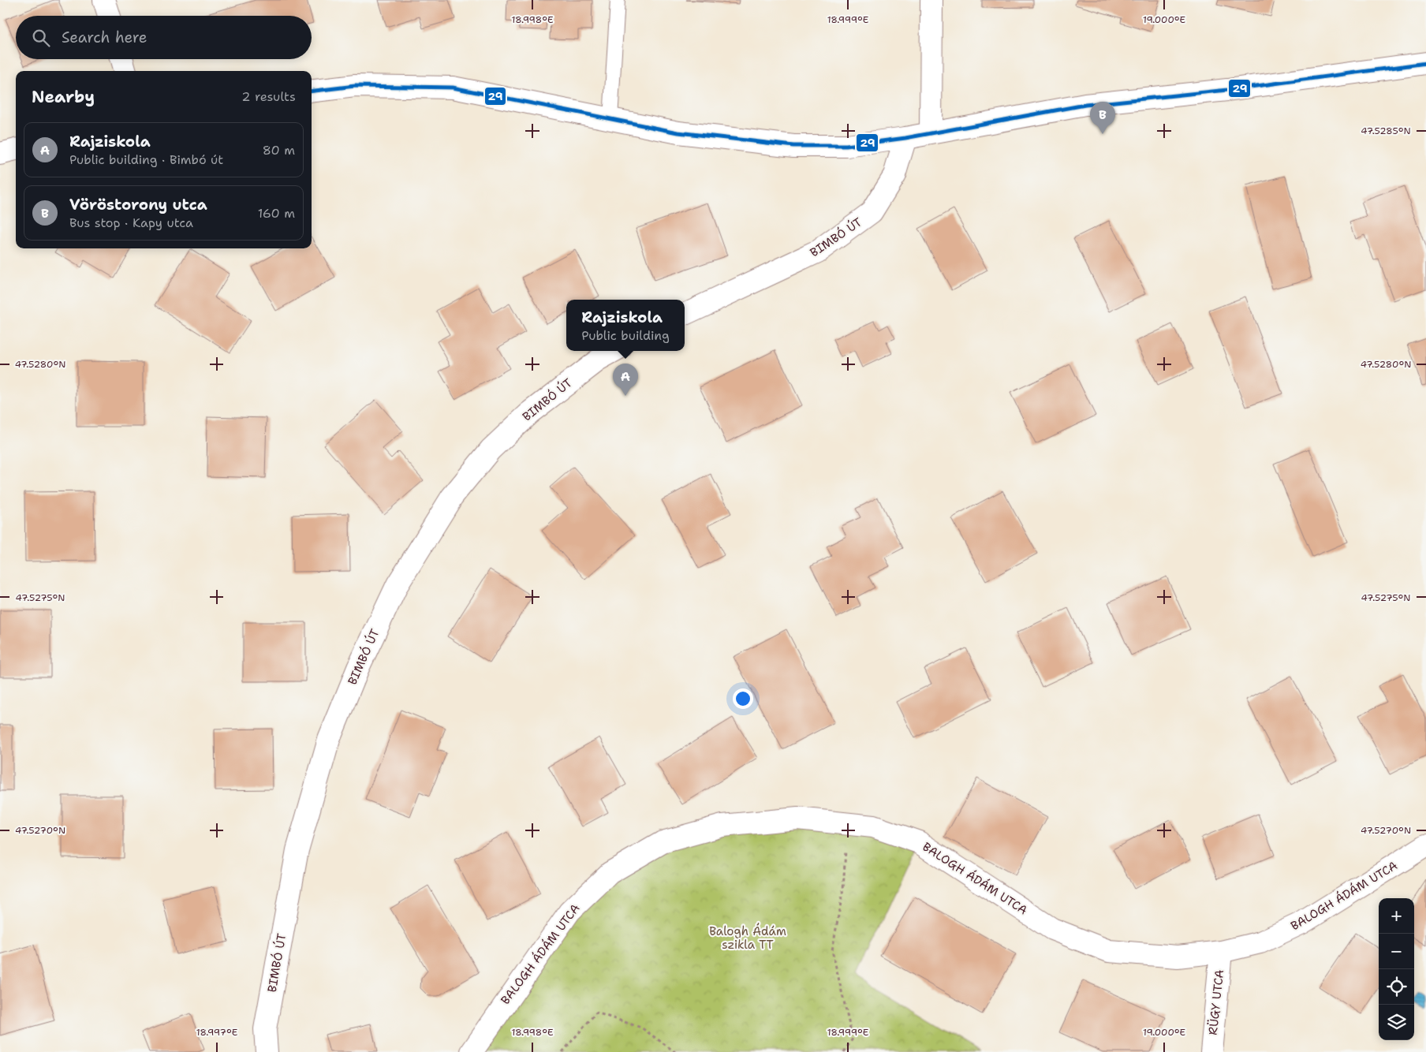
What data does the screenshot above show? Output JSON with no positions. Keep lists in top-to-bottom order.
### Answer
{
  "streets": {
    "street": ["BIMBÓ ÚT", "BALOGH ÁDÁM UTCA", "RÜGY UTCA"]
  },
  "crossings": [
    ["BALOGH ÁDÁM UTCA", "RÜGY UTCA"]
  ],
  "parks": ["Balogh Ádám szikla TT"],
  "lines": ["transit line 29"],
  "page": {
    "search": "Search here",
    "heading": ["Nearby", "2 results"],
    "pins": ["B", "A"],
    "list": [
      {
        "mark": "A",
        "name": "Rajziskola",
        "note": "Public building · Bimbó út",
        "value": "80 m"
      },
      {
        "mark": "B",
        "name": "Vöröstorony utca",
        "note": "Bus stop · Kapy utca",
        "value": "160 m"
      }
    ],
    "popup": ["Rajziskola", "Public building"],
    "map_buttons": ["+", "−"]
  },
  "coordinates": [
    "18.998°E",
    "18.999°E",
    "19.000°E",
    "47.5285°N",
    "47.5280°N",
    "47.5275°N",
    "47.5270°N",
    "18.997°E"
  ]
}
